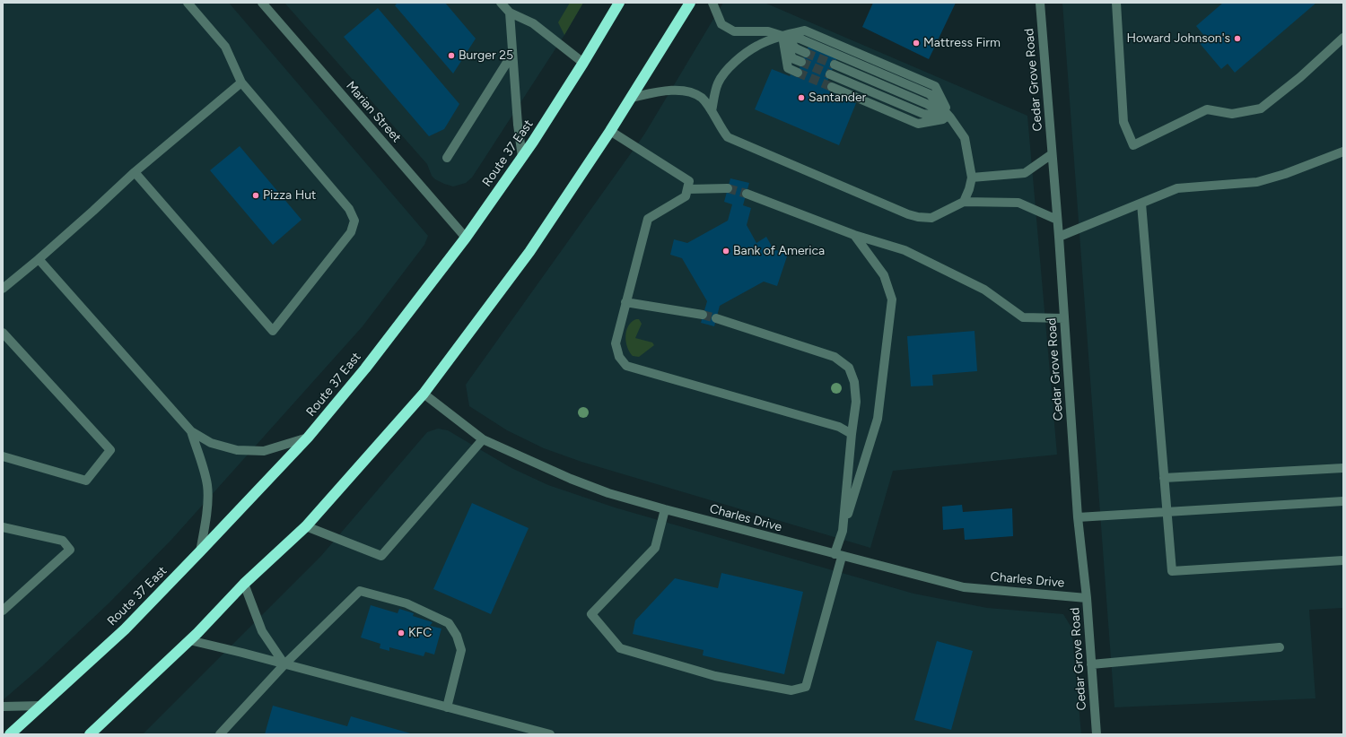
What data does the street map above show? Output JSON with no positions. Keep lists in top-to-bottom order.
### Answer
{
  "streets": {
    "highway": ["Route 37 East"],
    "street": ["Cedar Grove Road", "Marian Street", "Charles Drive"]
  },
  "crossings": [
    ["Cedar Grove Road", "Charles Drive"],
    ["Marian Street", "Route 37 East"]
  ],
  "places": [
    "Howard Johnson's",
    "Mattress Firm",
    "Burger 25",
    "Santander",
    "Pizza Hut",
    "Bank of America",
    "KFC"
  ]
}
